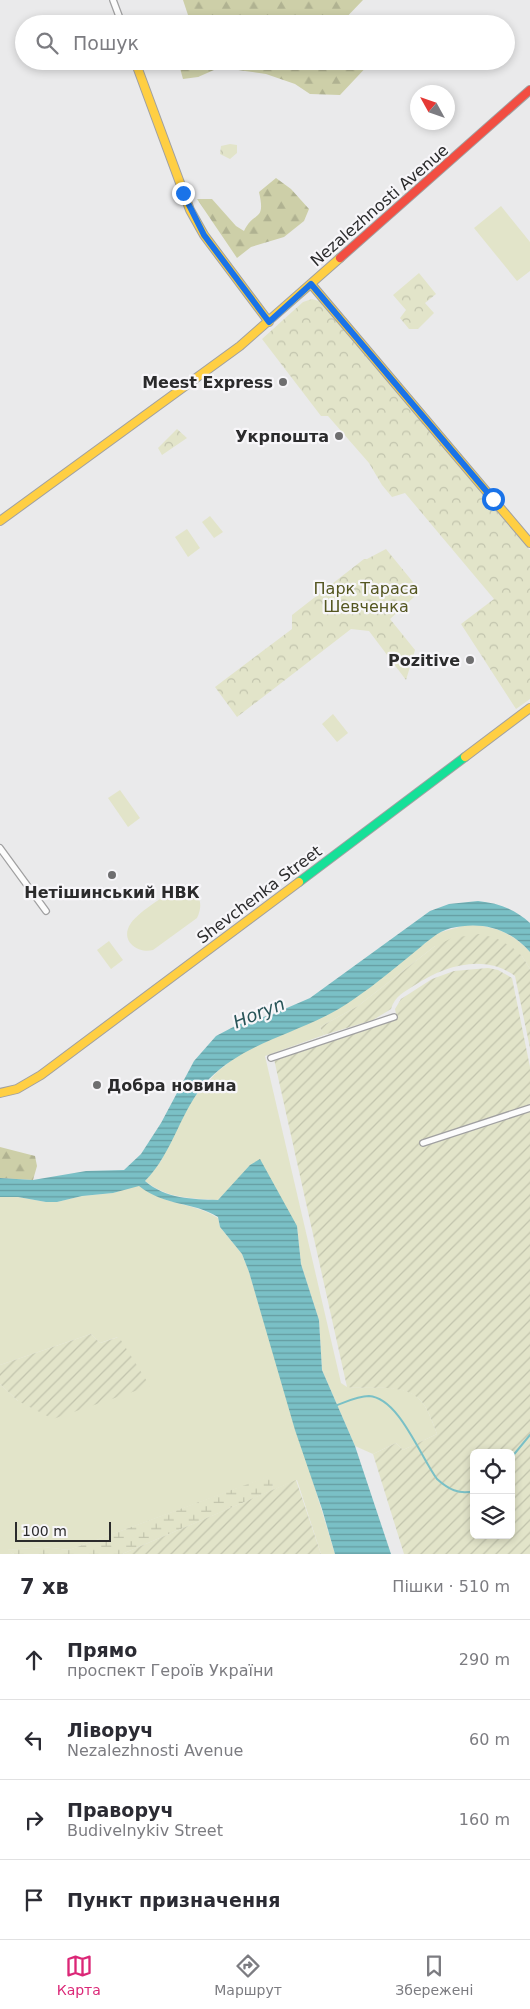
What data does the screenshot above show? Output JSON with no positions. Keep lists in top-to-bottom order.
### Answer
{
  "streets": {
    "street": ["Nezalezhnosti Avenue", "Shevchenka Street"]
  },
  "water": ["Horyn"],
  "parks": ["Парк Тараса Шевченка"],
  "places": [
    "Meest Express",
    "Укрпошта",
    "Pozitive",
    "Нетішинський НВК",
    "Добра новина"
  ],
  "scale_bar": "100 m",
  "north": "top left",
  "page": {
    "search": "Пошук",
    "scale": "100 m",
    "heading": ["7 хв", "Пішки · 510 m"],
    "list": [
      ["Прямо", "проспект Героїв України", "290 m"],
      ["Ліворуч", "Nezalezhnosti Avenue", "60 m"],
      ["Праворуч", "Budivelnykiv Street", "160 m"],
      "Пункт призначення"
    ],
    "nav": ["Карта", "Маршрут", "Збережені"]
  }
}
